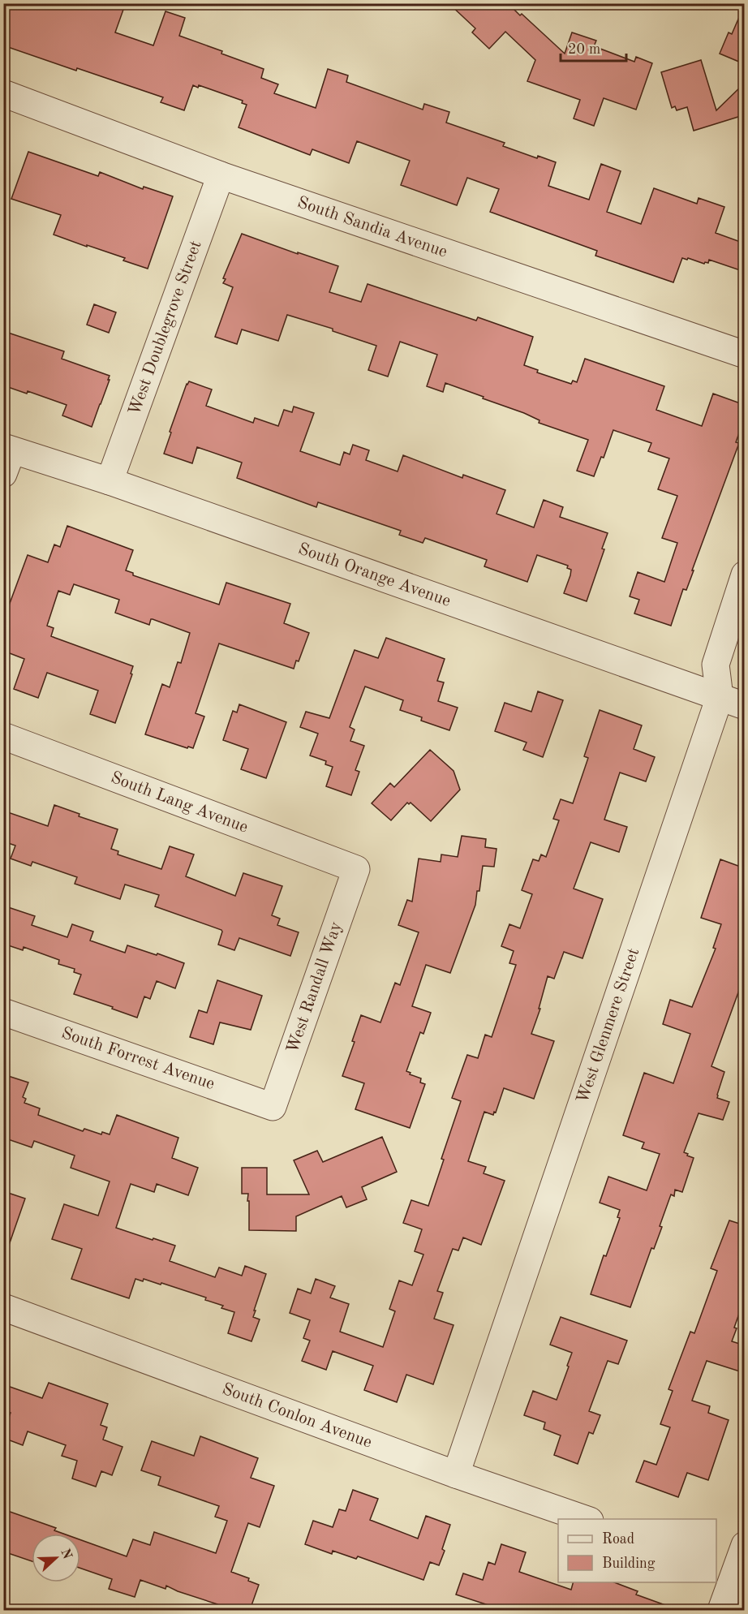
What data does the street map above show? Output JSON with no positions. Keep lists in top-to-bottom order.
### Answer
{
  "streets": {
    "street": [
      "South Sandia Avenue",
      "West Doublegrove Street",
      "South Orange Avenue",
      "South Lang Avenue",
      "West Randall Way",
      "West Glenmere Street",
      "South Forrest Avenue",
      "South Conlon Avenue"
    ]
  },
  "crossings": [
    ["South Sandia Avenue", "West Doublegrove Street"],
    ["West Doublegrove Street", "South Orange Avenue"],
    ["South Orange Avenue", "West Glenmere Street"],
    ["South Lang Avenue", "West Randall Way"],
    ["West Randall Way", "South Forrest Avenue"],
    ["West Glenmere Street", "South Conlon Avenue"]
  ],
  "legend": ["Road", "Building"],
  "scale_bar": "20 m",
  "north": "right"
}
